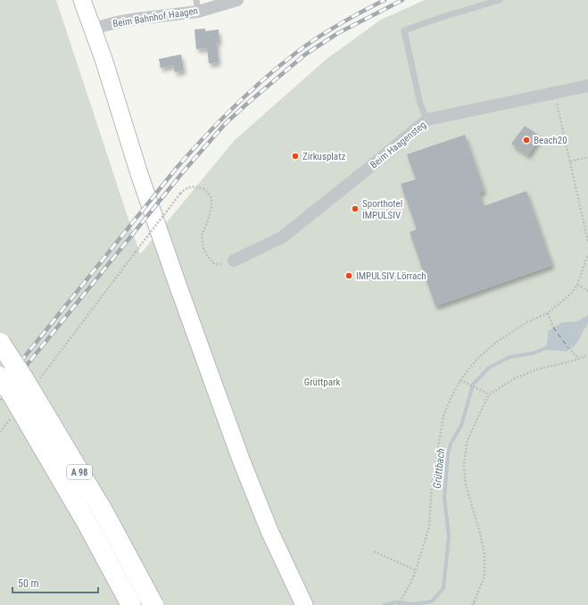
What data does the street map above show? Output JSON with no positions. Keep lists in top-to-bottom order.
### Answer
{
  "streets": {
    "highway": ["A 98"],
    "street": ["Beim Bahnhof Haagen", "Beim Haagensteg"]
  },
  "water": ["Grüttbach"],
  "parks": ["Grüttpark"],
  "places": [
    "Beach20",
    "Zirkusplatz",
    "Sporthotel IMPULSIV",
    "IMPULSIV Lörrach"
  ],
  "scale_bar": "50 m"
}
